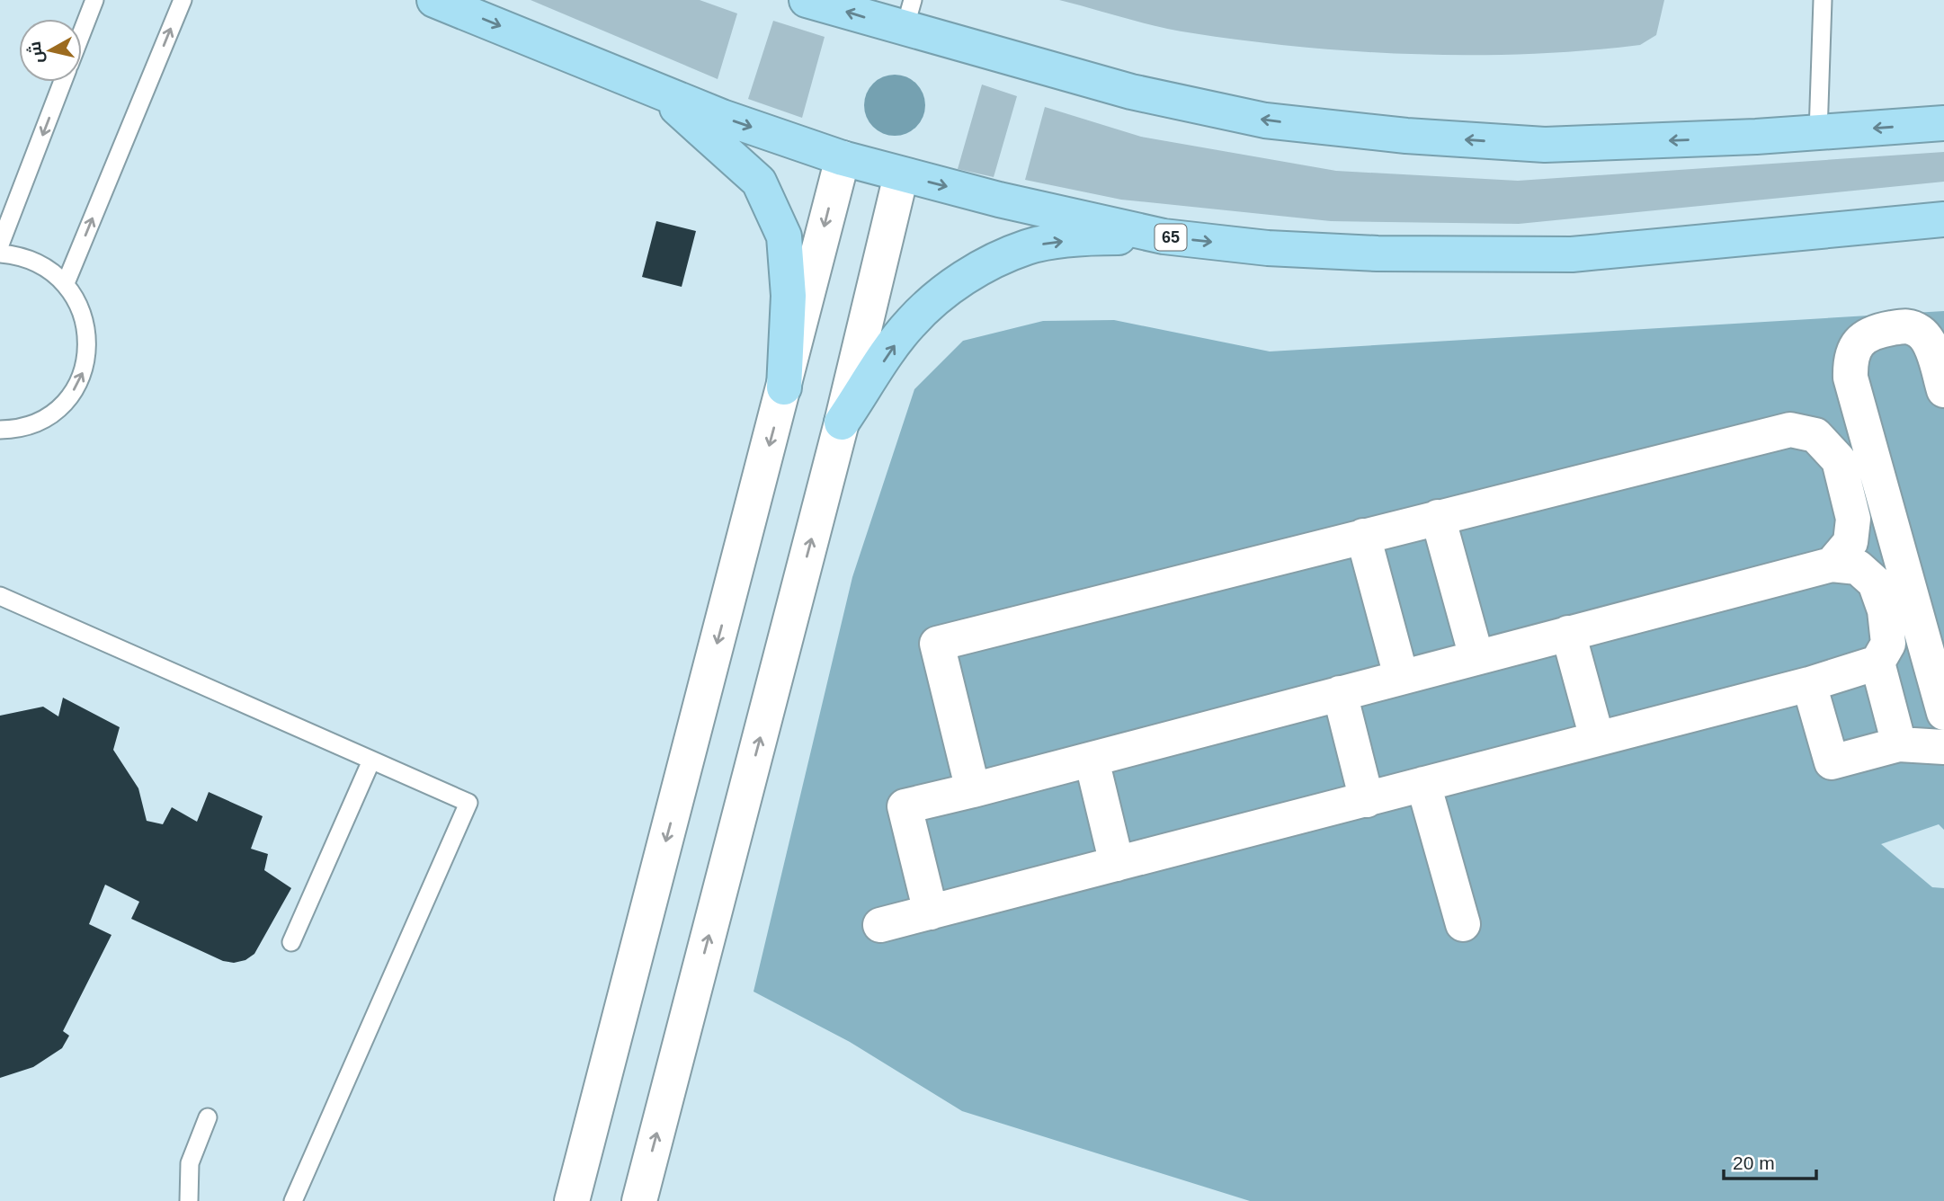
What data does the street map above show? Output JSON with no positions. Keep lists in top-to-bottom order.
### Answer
{
  "streets": {
    "highway": ["65"]
  },
  "scale_bar": "20 m",
  "north": "left"
}
